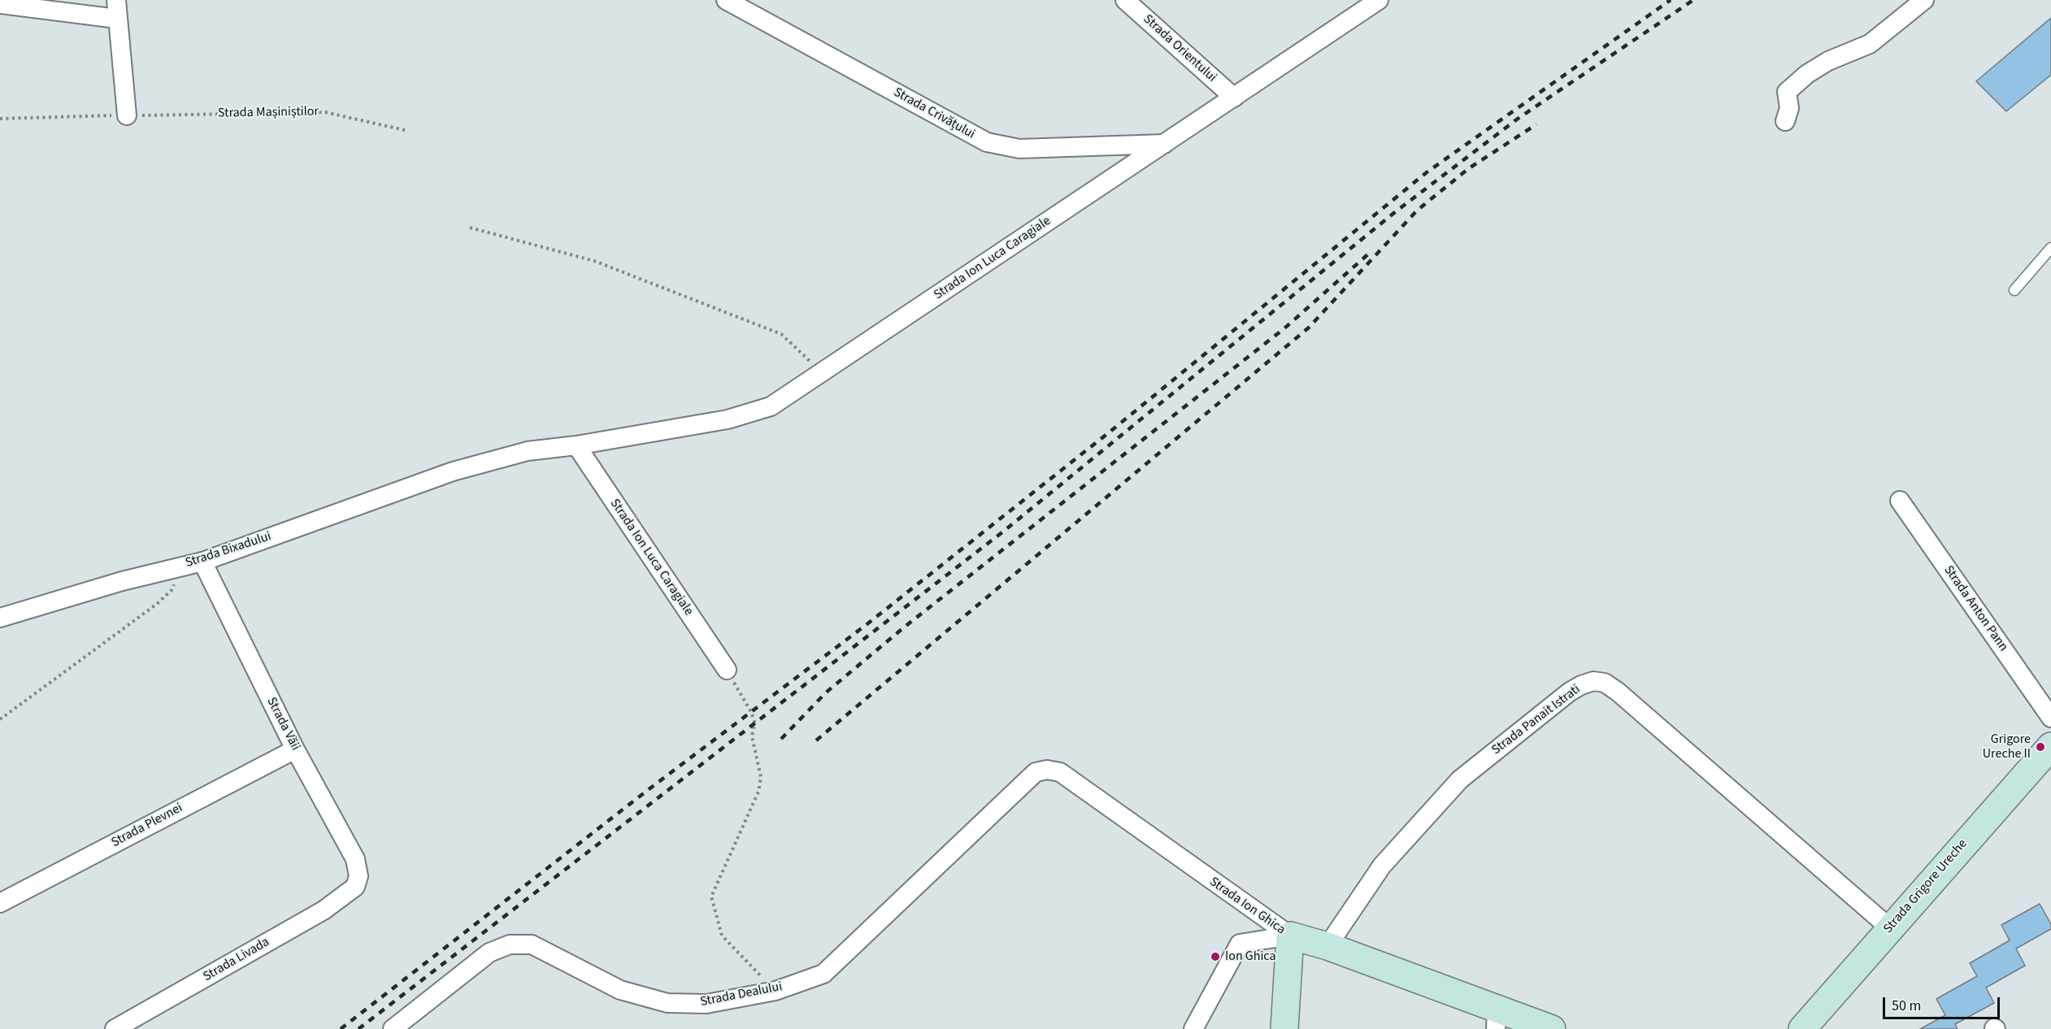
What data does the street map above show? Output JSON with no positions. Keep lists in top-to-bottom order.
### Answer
{
  "streets": {
    "street": [
      "Strada Orientului",
      "Strada Crivățului",
      "Strada Ion Luca Caragiale",
      "Strada Bixadului",
      "Strada Anton Pann",
      "Strada Panait Istrati",
      "Strada Văii",
      "Strada Plevnei",
      "Strada Grigore Ureche",
      "Strada Ion Ghica",
      "Strada Livada",
      "Strada Dealului"
    ],
    "path": ["Strada Mașiniștilor"]
  },
  "crossings": [
    ["Strada Orientului", "Strada Ion Luca Caragiale"],
    ["Strada Crivățului", "Strada Ion Luca Caragiale"],
    ["Strada Ion Luca Caragiale", "Strada Bixadului"],
    ["Strada Bixadului", "Strada Văii"],
    ["Strada Panait Istrati", "Strada Grigore Ureche"],
    ["Strada Panait Istrati", "Strada Ion Ghica"],
    ["Strada Văii", "Strada Plevnei"],
    ["Strada Văii", "Strada Livada"],
    ["Strada Ion Ghica", "Strada Dealului"]
  ],
  "places": ["Grigore Ureche II", "Ion Ghica"],
  "scale_bar": "50 m"
}
